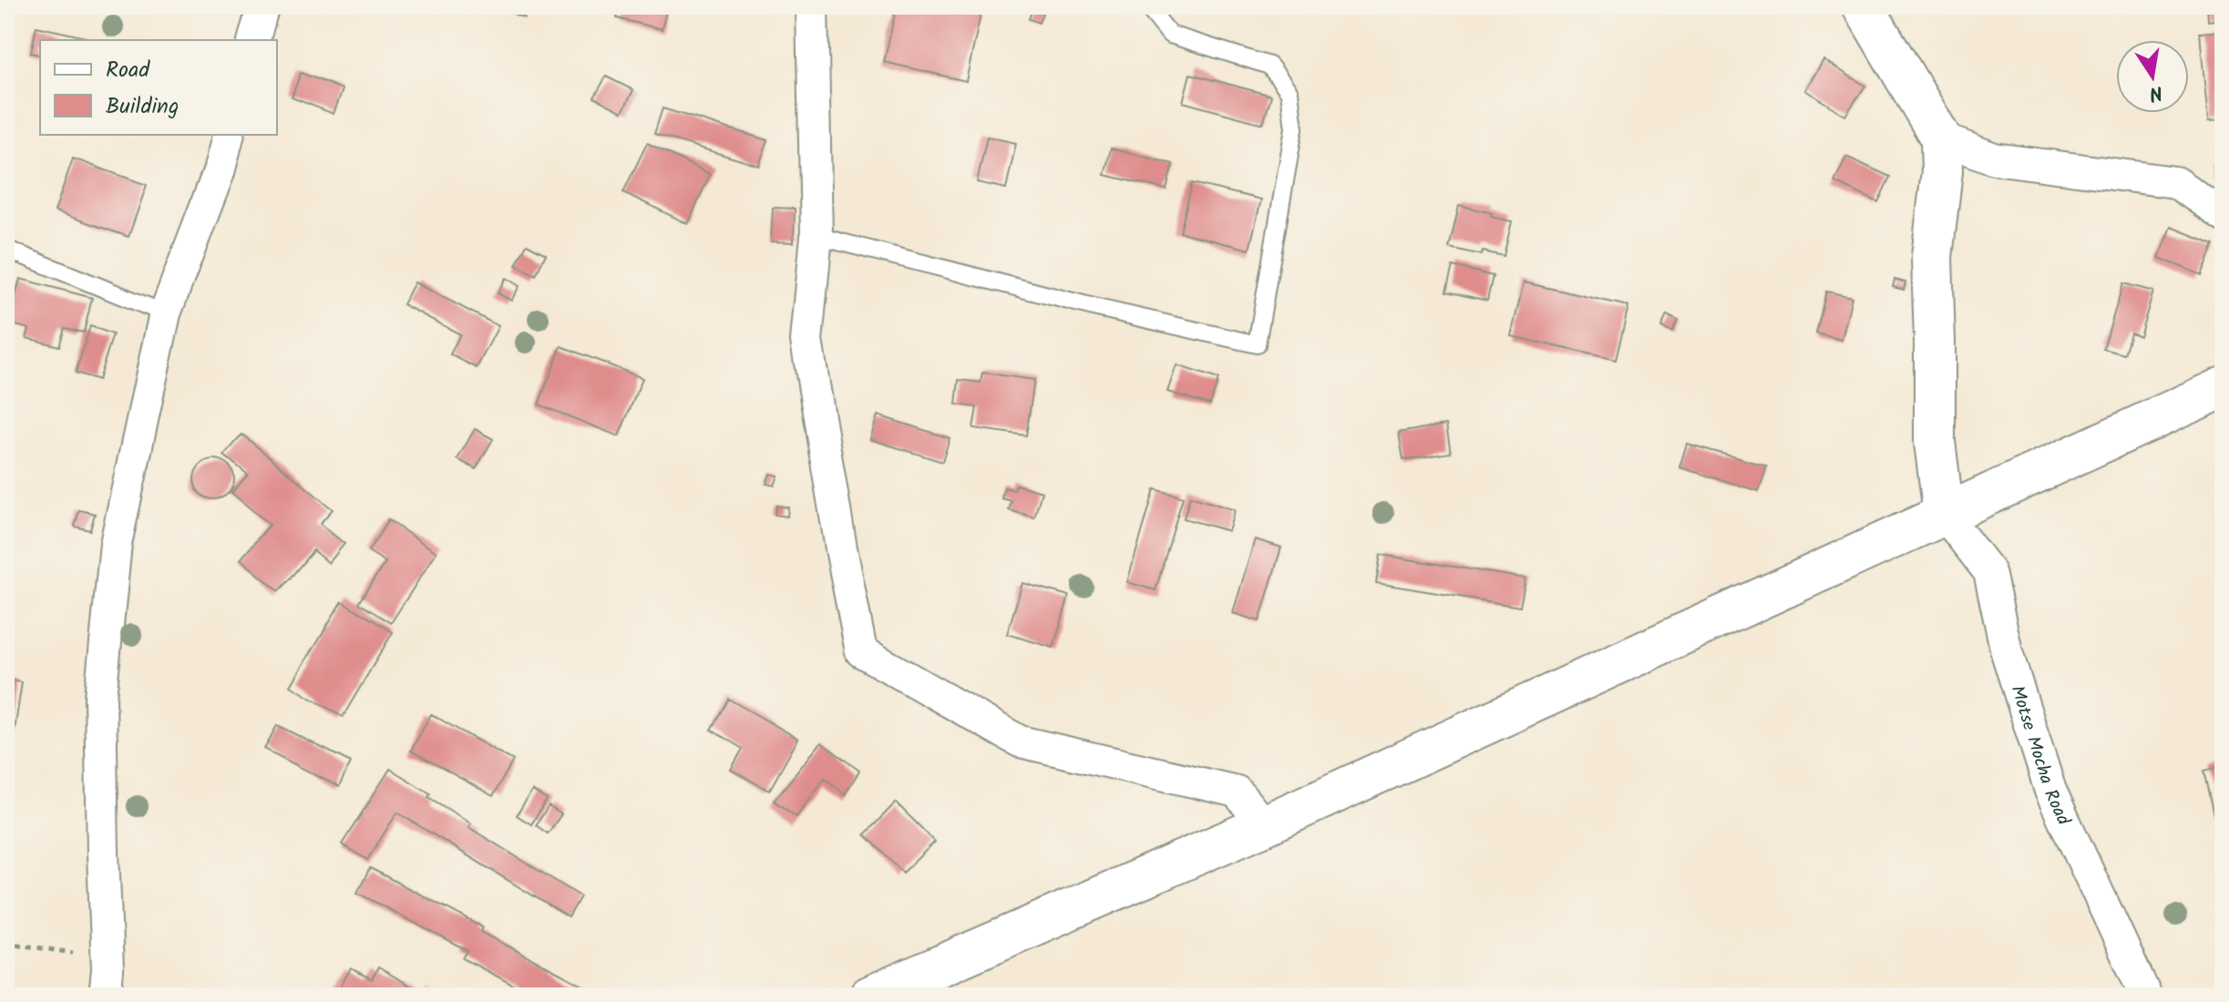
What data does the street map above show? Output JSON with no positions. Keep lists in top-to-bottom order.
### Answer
{
  "streets": {
    "street": ["Motse Mocha Road"]
  },
  "legend": ["Road", "Building"],
  "north": "bottom"
}
